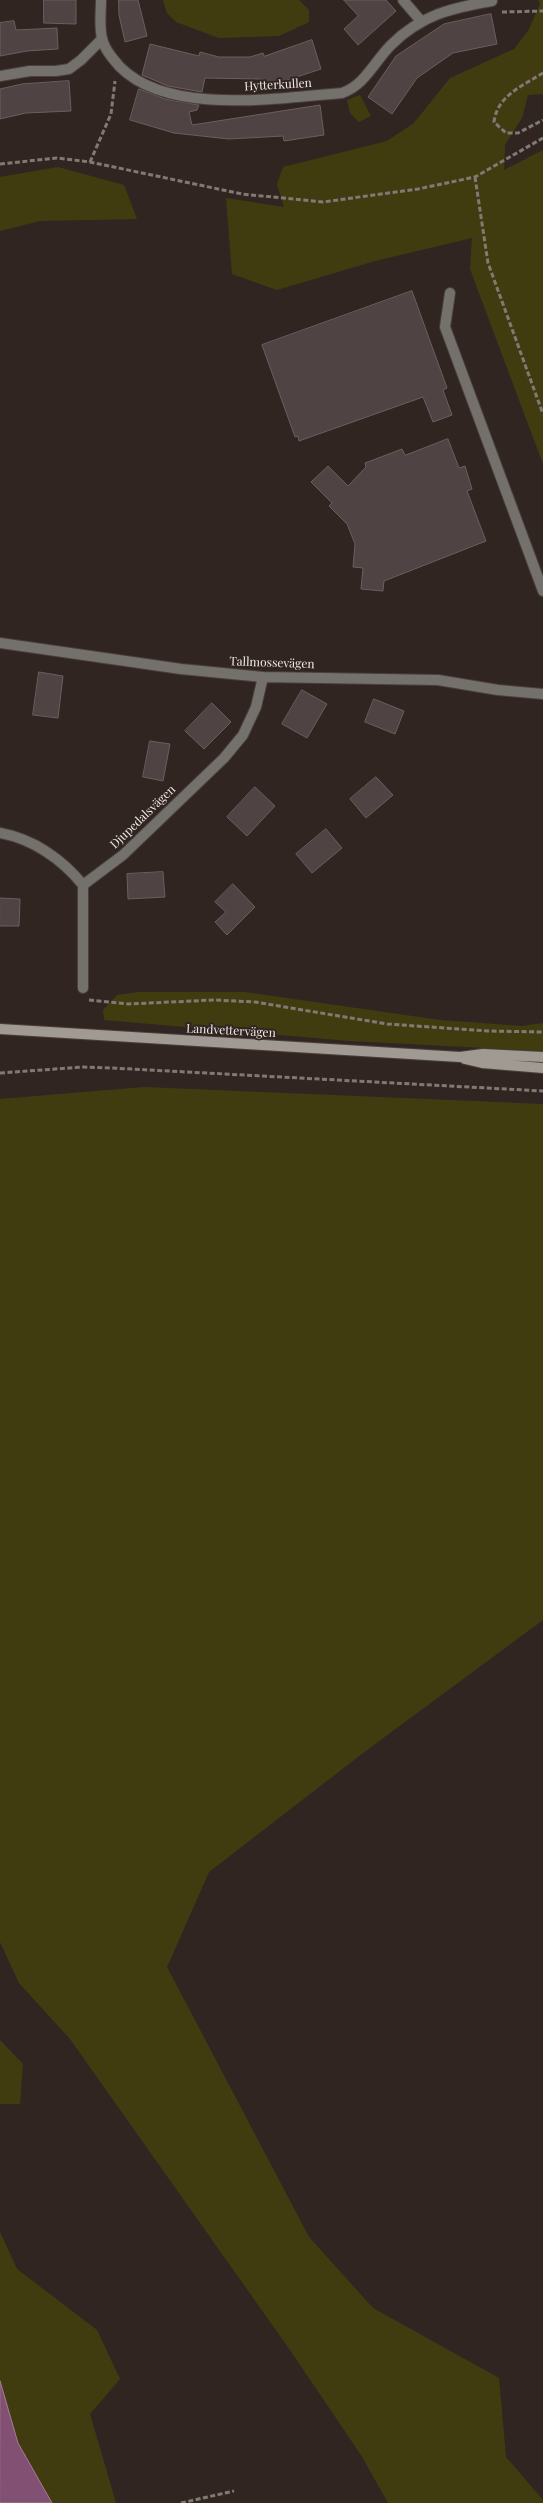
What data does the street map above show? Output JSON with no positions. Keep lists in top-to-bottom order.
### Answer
{
  "streets": {
    "street": [
      "Hytterkullen",
      "Tallmossevägen",
      "Djupedalsvägen",
      "Landvettervägen"
    ]
  },
  "crossings": [
    ["Tallmossevägen", "Djupedalsvägen"]
  ]
}
